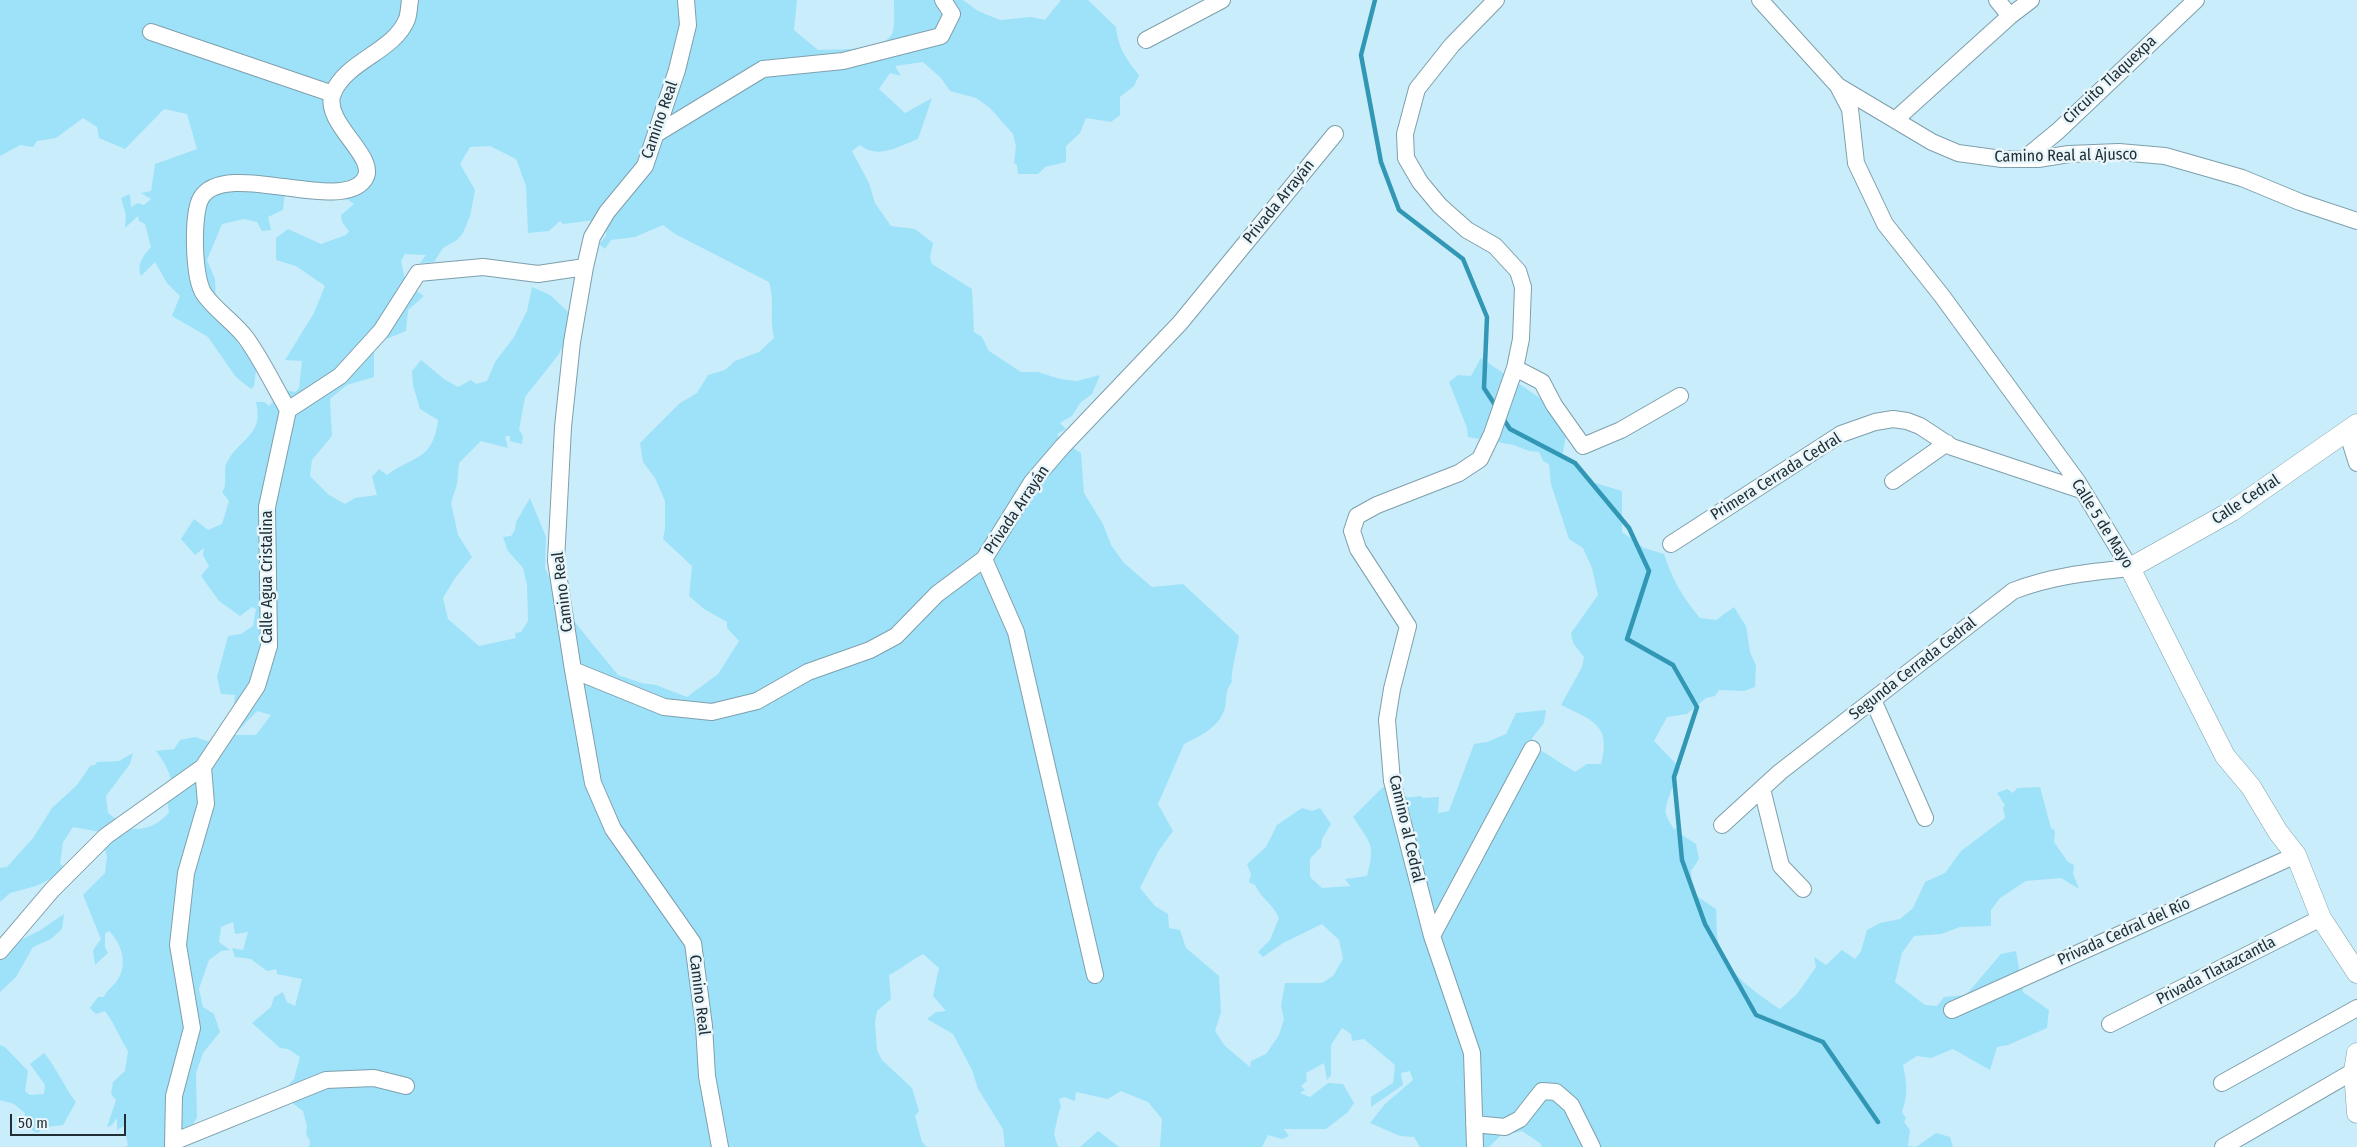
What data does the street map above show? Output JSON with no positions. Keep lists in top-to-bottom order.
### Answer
{
  "streets": {
    "street": [
      "Circuito Tlaquexpa",
      "Camino Real",
      "Camino Real al Ajusco",
      "Privada Arrayán",
      "Primera Cerrada Cedral",
      "Calle Cedral",
      "Calle 5 de Mayo",
      "Calle Agua Cristalina",
      "Segunda Cerrada Cedral",
      "Camino al Cedral",
      "Privada Cedral del Río",
      "Privada Tlatazcantla"
    ]
  },
  "crossings": [
    ["Circuito Tlaquexpa", "Camino Real al Ajusco"],
    ["Camino Real", "Privada Arrayán"],
    ["Camino Real al Ajusco", "Calle 5 de Mayo"],
    ["Primera Cerrada Cedral", "Calle 5 de Mayo"],
    ["Calle Cedral", "Calle 5 de Mayo"],
    ["Calle Cedral", "Segunda Cerrada Cedral"],
    ["Calle 5 de Mayo", "Segunda Cerrada Cedral"],
    ["Calle 5 de Mayo", "Privada Cedral del Río"],
    ["Calle 5 de Mayo", "Privada Tlatazcantla"]
  ],
  "scale_bar": "50 m"
}
